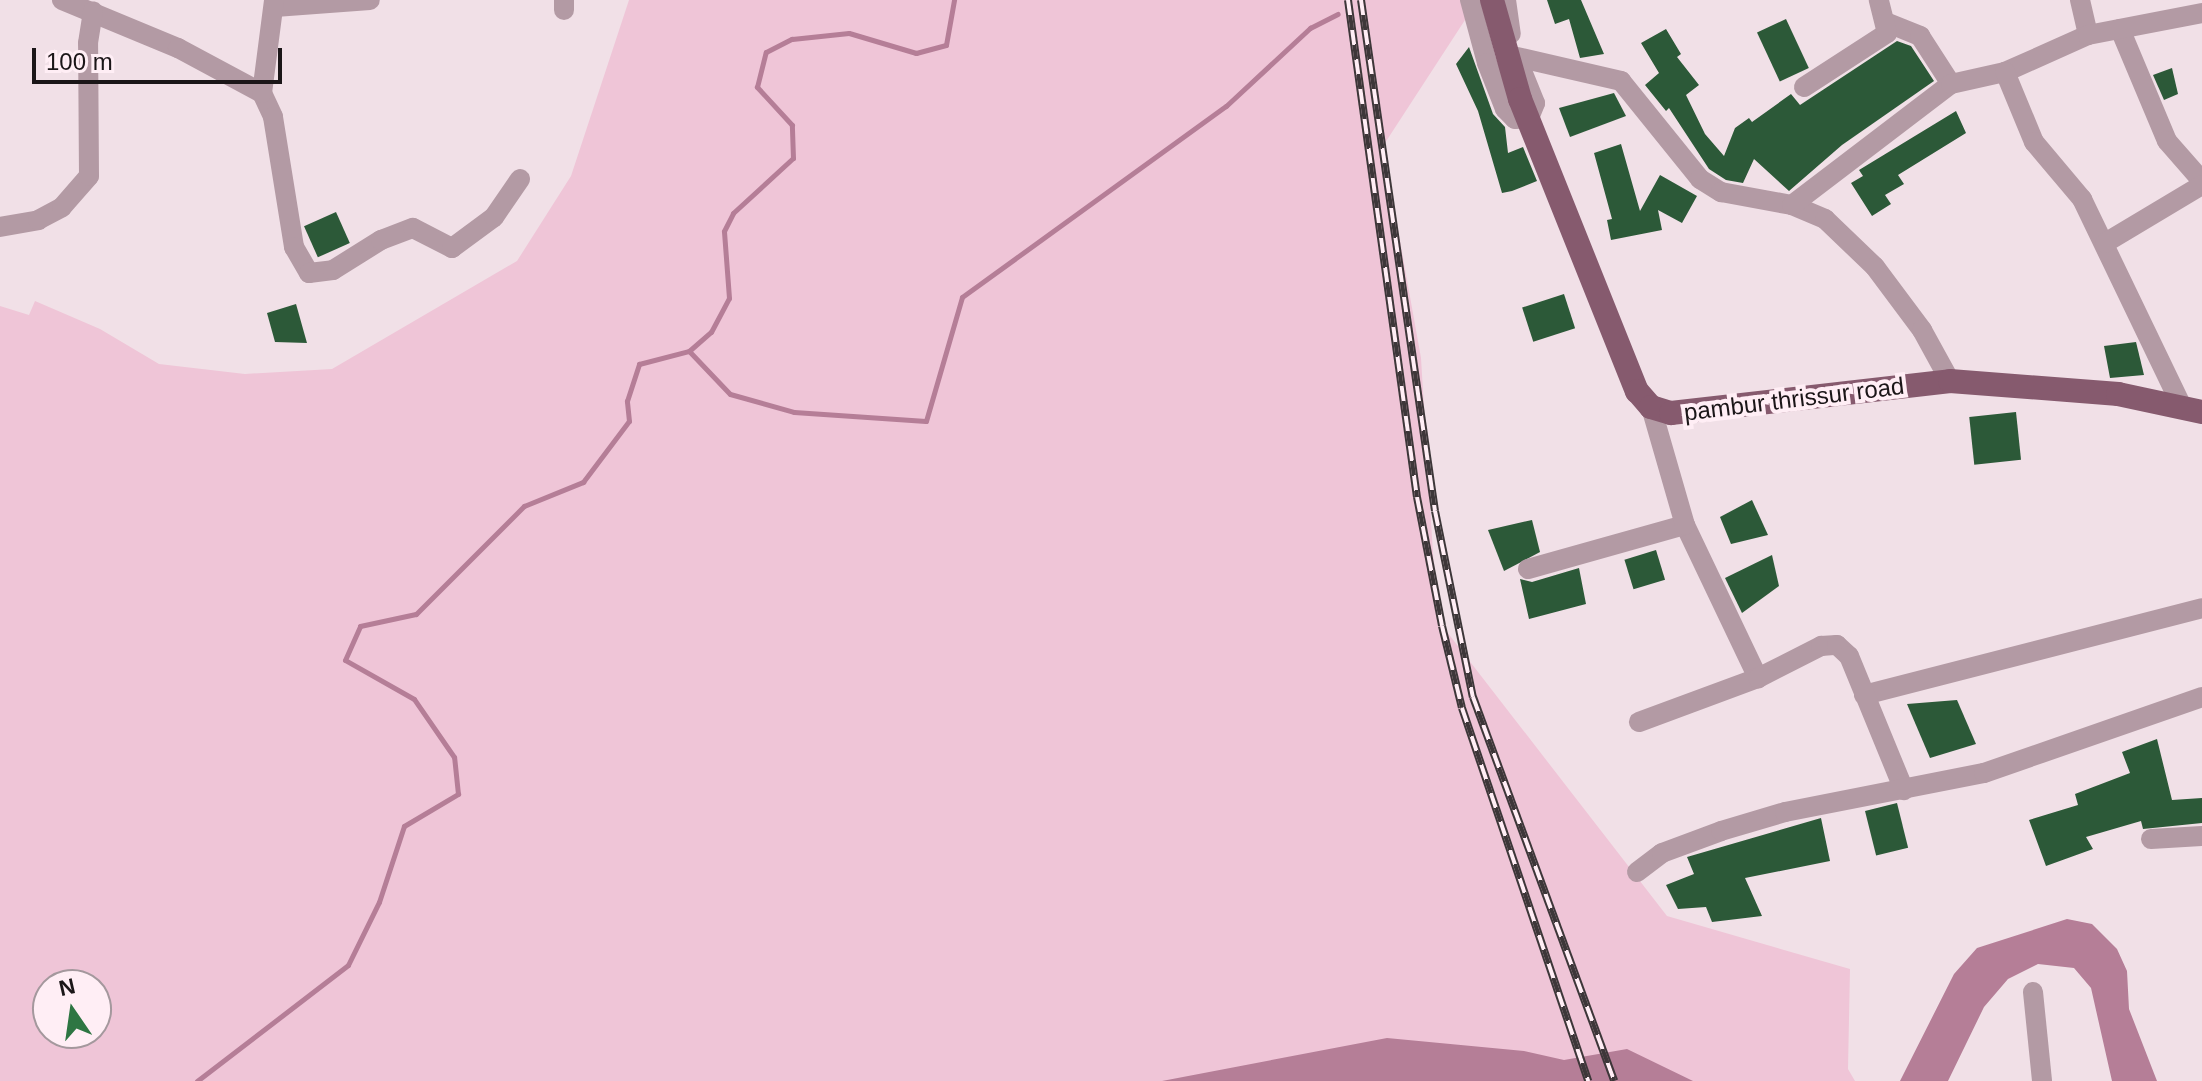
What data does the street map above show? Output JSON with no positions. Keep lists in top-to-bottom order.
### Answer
{
  "streets": {
    "main road": ["pambur thrissur road"]
  },
  "scale_bar": "100 m",
  "north": "top"
}
